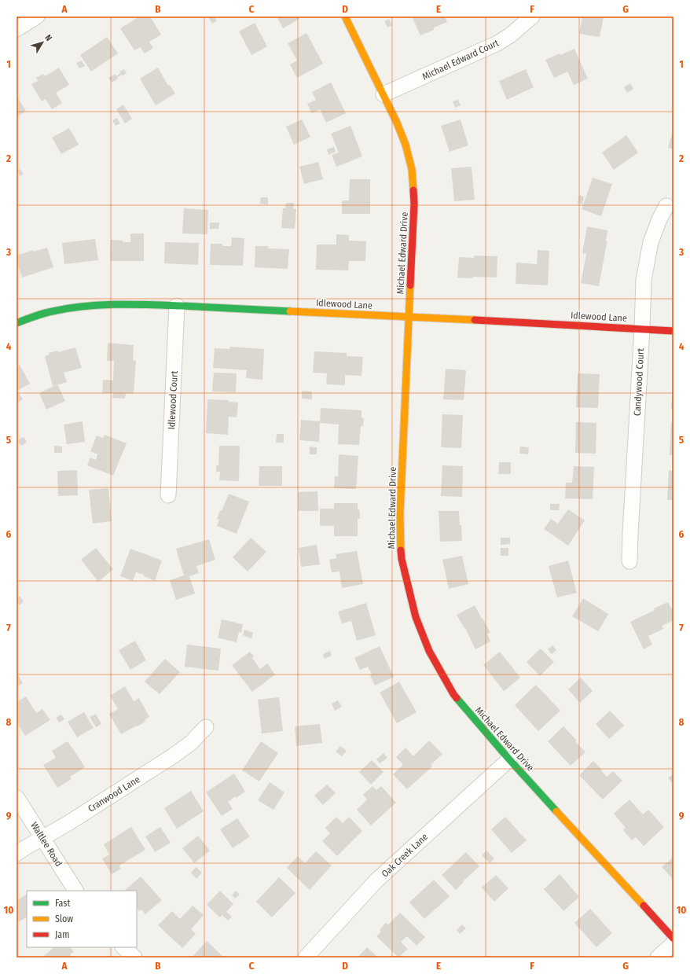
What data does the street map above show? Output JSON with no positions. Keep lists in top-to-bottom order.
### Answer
{
  "streets": {
    "street": [
      "Michael Edward Court",
      "Michael Edward Drive",
      "Idlewood Lane",
      "Candywood Court",
      "Idlewood Court",
      "Cranwood Lane",
      "Waltlee Road",
      "Oak Creek Lane"
    ]
  },
  "crossings": [
    ["Michael Edward Court", "Michael Edward Drive"],
    ["Michael Edward Drive", "Idlewood Lane"],
    ["Michael Edward Drive", "Oak Creek Lane"],
    ["Idlewood Lane", "Candywood Court"],
    ["Idlewood Lane", "Idlewood Court"],
    ["Cranwood Lane", "Waltlee Road"]
  ],
  "legend": ["Fast", "Slow", "Jam"],
  "north": "top right",
  "grid": {
    "columns": [
      "A",
      "B",
      "C",
      "D",
      "E",
      "F",
      "G"
    ],
    "rows": [
      "1",
      "2",
      "3",
      "4",
      "5",
      "6",
      "7",
      "8",
      "9",
      "10"
    ]
  }
}
